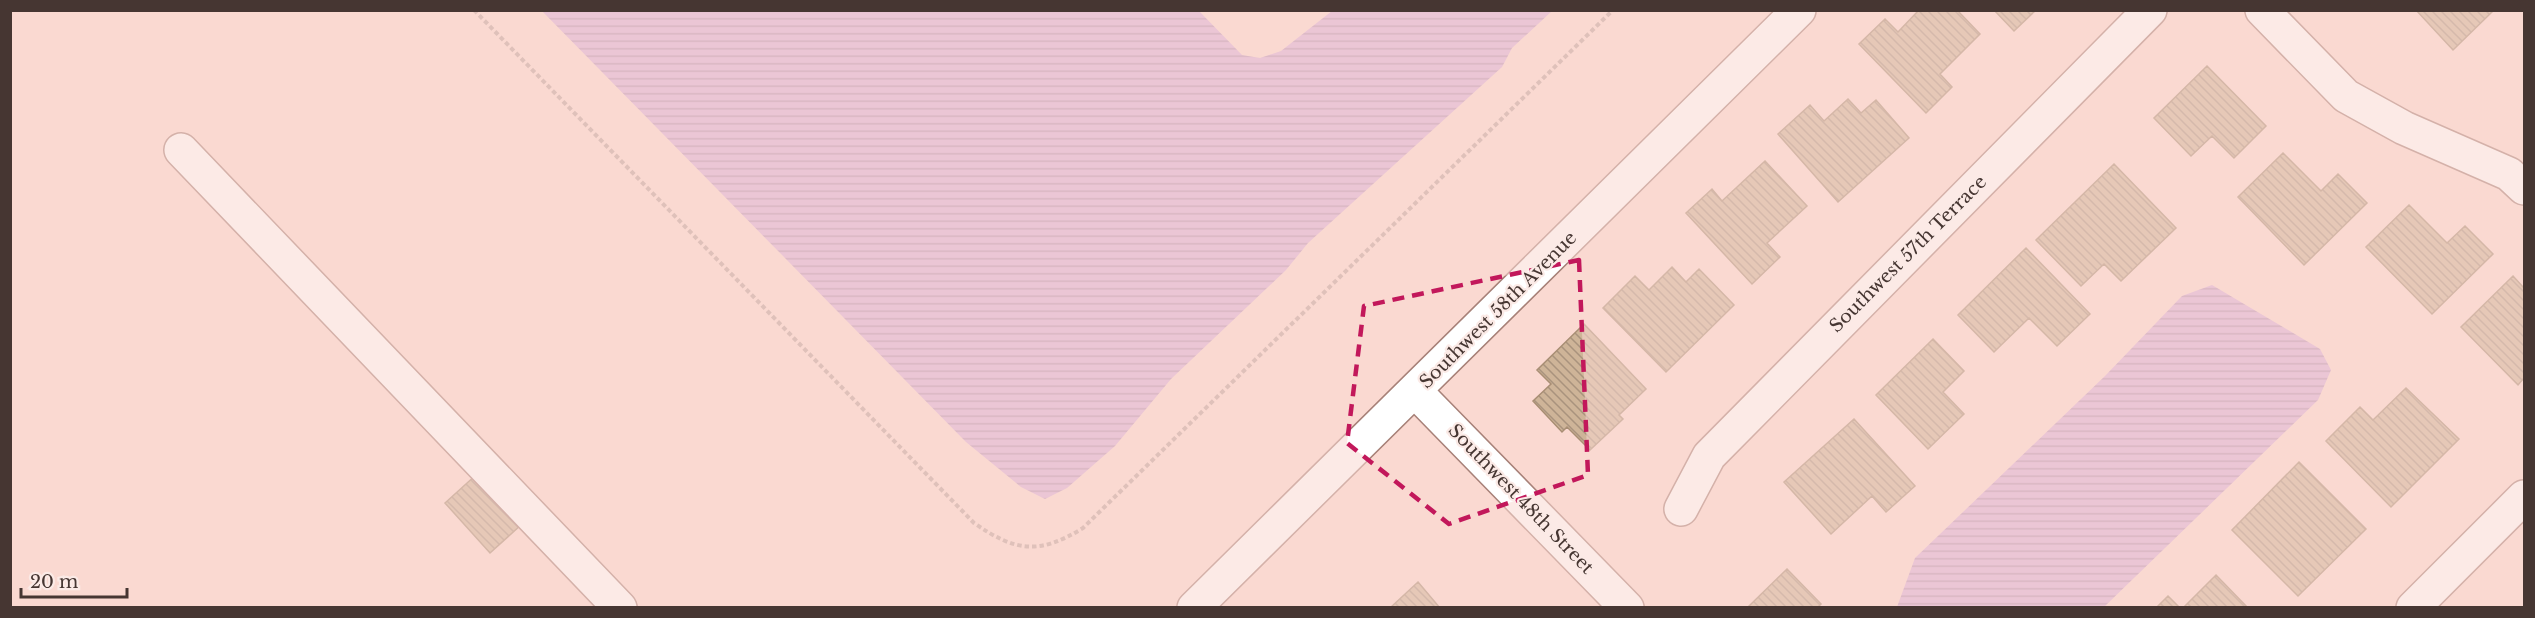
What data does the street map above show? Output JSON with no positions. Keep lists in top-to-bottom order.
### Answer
{
  "streets": {
    "street": ["Southwest 57th Terrace", "Southwest 58th Avenue", "Southwest 48th Street"]
  },
  "crossings": [
    ["Southwest 58th Avenue", "Southwest 48th Street"]
  ],
  "scale_bar": "20 m"
}
